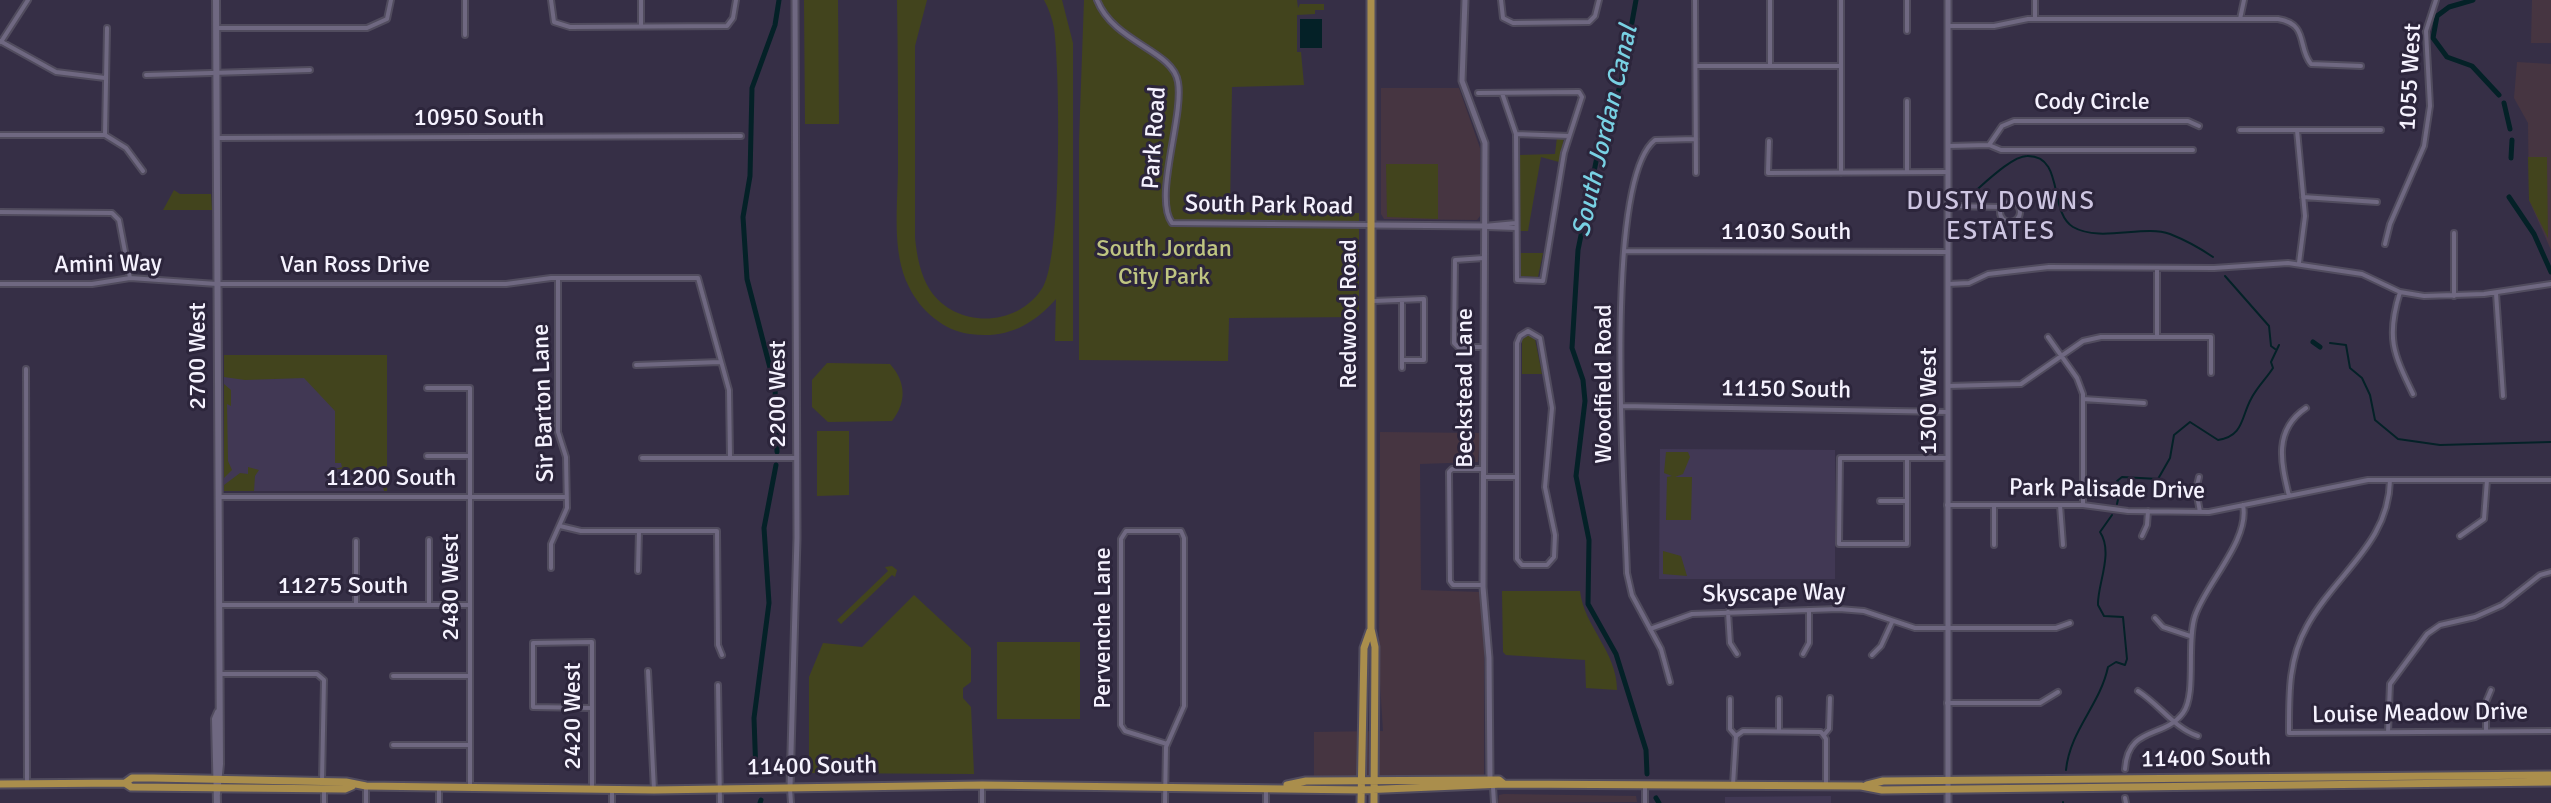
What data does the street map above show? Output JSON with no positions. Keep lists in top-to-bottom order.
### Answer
{
  "streets": {
    "main road": ["Redwood Road", "2700 West", "11400 South"],
    "street": [
      "1055 West",
      "Cody Circle",
      "10950 South",
      "Park Road",
      "South Park Road",
      "11030 South",
      "Amini Way",
      "Van Ross Drive",
      "Woodfield Road",
      "Beckstead Lane",
      "11150 South",
      "2200 West",
      "1300 West",
      "Sir Barton Lane",
      "11200 South",
      "Park Palisade Drive",
      "11275 South",
      "2480 West",
      "Skyscape Way",
      "Pervenche Lane",
      "Louise Meadow Drive",
      "2420 West"
    ]
  },
  "crossings": [
    ["10950 South", "2700 West"],
    ["Park Road", "South Park Road"],
    ["South Park Road", "Redwood Road"],
    ["11030 South", "Woodfield Road"],
    ["11030 South", "1300 West"],
    ["Amini Way", "Van Ross Drive"],
    ["Amini Way", "2700 West"],
    ["Van Ross Drive", "2700 West"],
    ["Van Ross Drive", "Sir Barton Lane"],
    ["Redwood Road", "11400 South"],
    ["2700 West", "11200 South"],
    ["2700 West", "11275 South"],
    ["2700 West", "11400 South"],
    ["Woodfield Road", "11150 South"],
    ["Woodfield Road", "Skyscape Way"],
    ["Beckstead Lane", "11400 South"],
    ["11150 South", "1300 West"],
    ["2200 West", "11400 South"],
    ["1300 West", "Park Palisade Drive"],
    ["1300 West", "Skyscape Way"],
    ["1300 West", "11400 South"],
    ["Sir Barton Lane", "11200 South"],
    ["11200 South", "2480 West"],
    ["Park Palisade Drive", "Louise Meadow Drive"],
    ["11275 South", "2480 West"],
    ["2480 West", "11400 South"],
    ["2420 West", "11400 South"]
  ],
  "districts": ["DUSTY DOWNS ESTATES"],
  "water": ["South Jordan Canal"],
  "parks": ["South Jordan City Park"]
}
